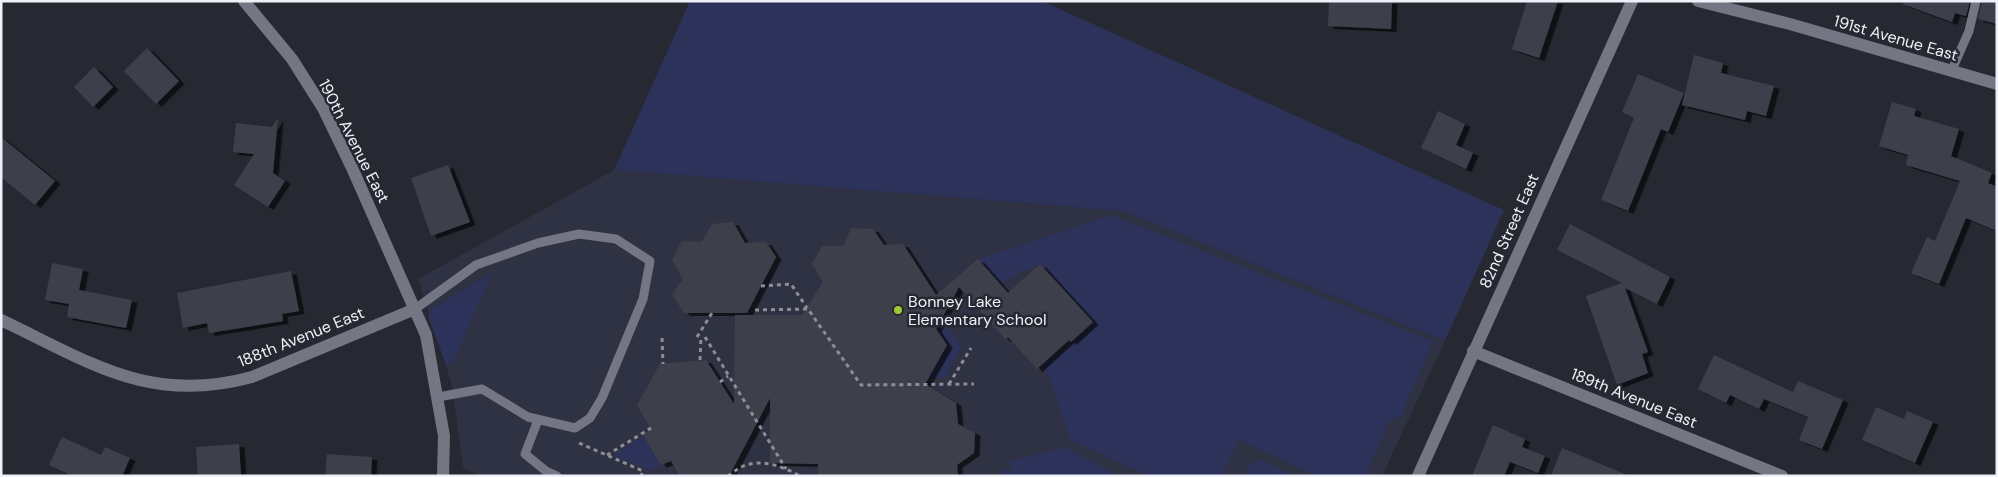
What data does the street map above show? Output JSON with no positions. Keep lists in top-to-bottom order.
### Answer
{
  "streets": {
    "street": [
      "191st Avenue East",
      "190th Avenue East",
      "82nd Street East",
      "188th Avenue East",
      "189th Avenue East"
    ]
  },
  "crossings": [
    ["190th Avenue East", "188th Avenue East"],
    ["82nd Street East", "189th Avenue East"]
  ],
  "places": ["Bonney Lake Elementary School"]
}
